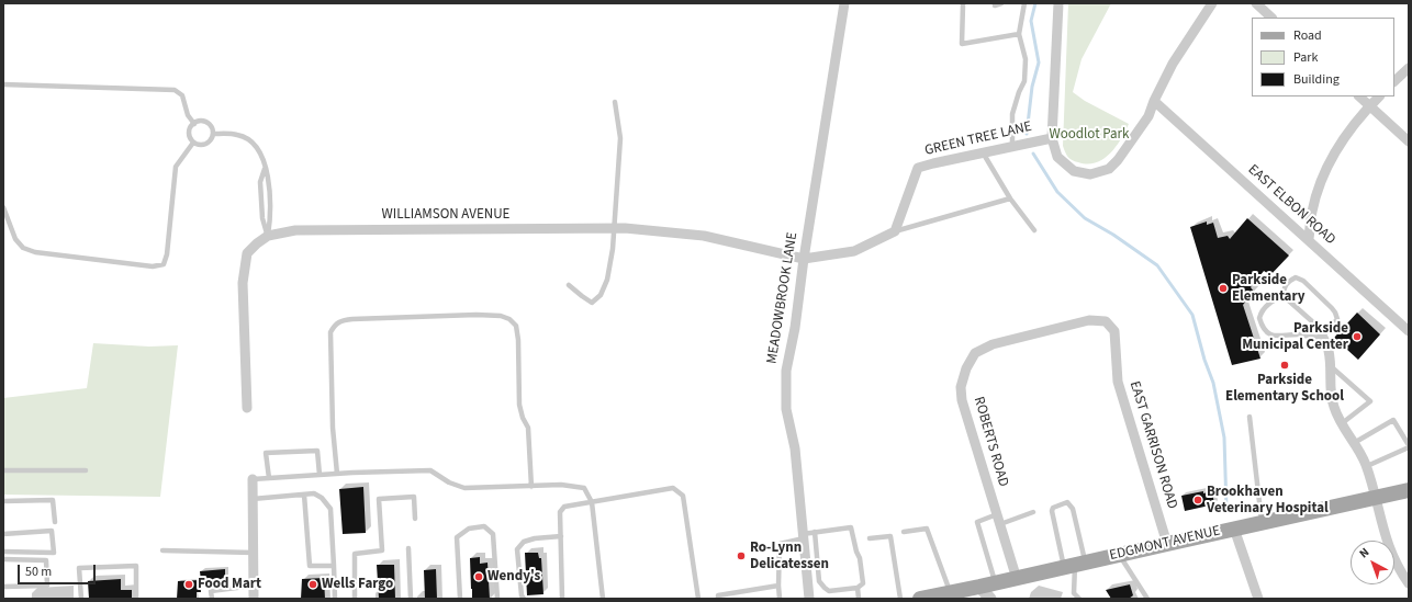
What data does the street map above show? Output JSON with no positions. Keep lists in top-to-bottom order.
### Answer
{
  "streets": {
    "main road": ["EDGMONT AVENUE"],
    "street": [
      "GREEN TREE LANE",
      "EAST ELBON ROAD",
      "WILLIAMSON AVENUE",
      "MEADOWBROOK LANE",
      "ROBERTS ROAD",
      "EAST GARRISON ROAD"
    ]
  },
  "crossings": [
    ["WILLIAMSON AVENUE", "MEADOWBROOK LANE"],
    ["ROBERTS ROAD", "EAST GARRISON ROAD"],
    ["ROBERTS ROAD", "EDGMONT AVENUE"],
    ["EAST GARRISON ROAD", "EDGMONT AVENUE"]
  ],
  "parks": ["Woodlot Park"],
  "places": [
    "Parkside Elementary",
    "Parkside Municipal Center",
    "Parkside Elementary School",
    "Brookhaven Veterinary Hospital",
    "Ro-Lynn Delicatessen",
    "Wendy's",
    "Food Mart",
    "Wells Fargo"
  ],
  "legend": ["Road", "Park", "Building"],
  "scale_bar": "50 m",
  "north": "top left"
}
